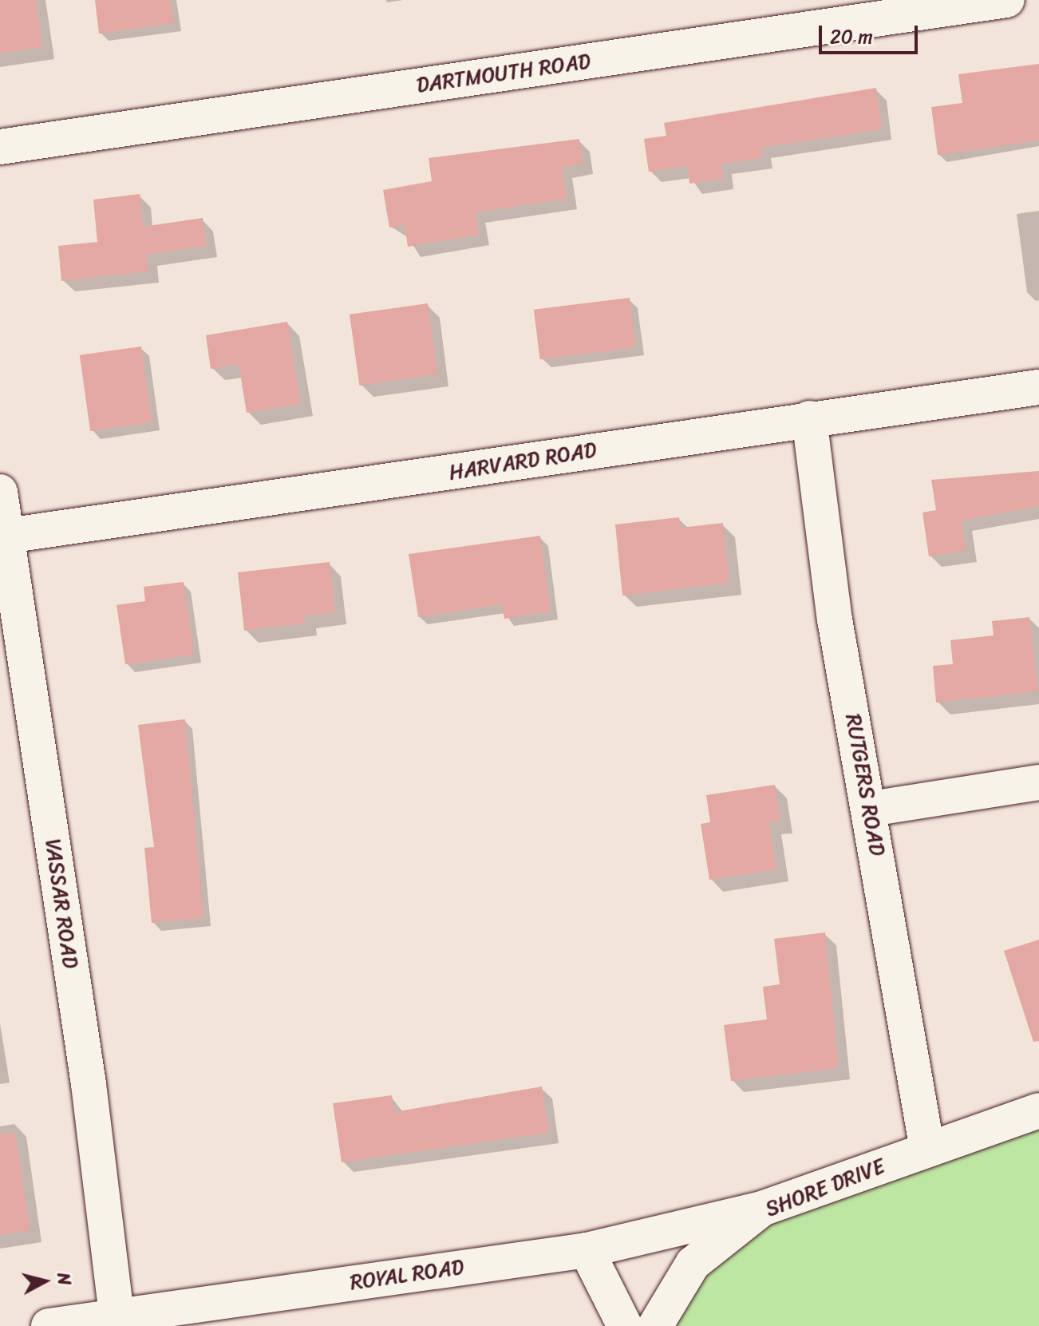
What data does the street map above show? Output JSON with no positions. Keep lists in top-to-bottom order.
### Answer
{
  "streets": {
    "street": [
      "DARTMOUTH ROAD",
      "HARVARD ROAD",
      "RUTGERS ROAD",
      "VASSAR ROAD",
      "SHORE DRIVE",
      "ROYAL ROAD"
    ]
  },
  "crossings": [
    ["HARVARD ROAD", "RUTGERS ROAD"],
    ["HARVARD ROAD", "VASSAR ROAD"],
    ["RUTGERS ROAD", "SHORE DRIVE"],
    ["VASSAR ROAD", "ROYAL ROAD"],
    ["SHORE DRIVE", "ROYAL ROAD"]
  ],
  "scale_bar": "20 m",
  "north": "right"
}
